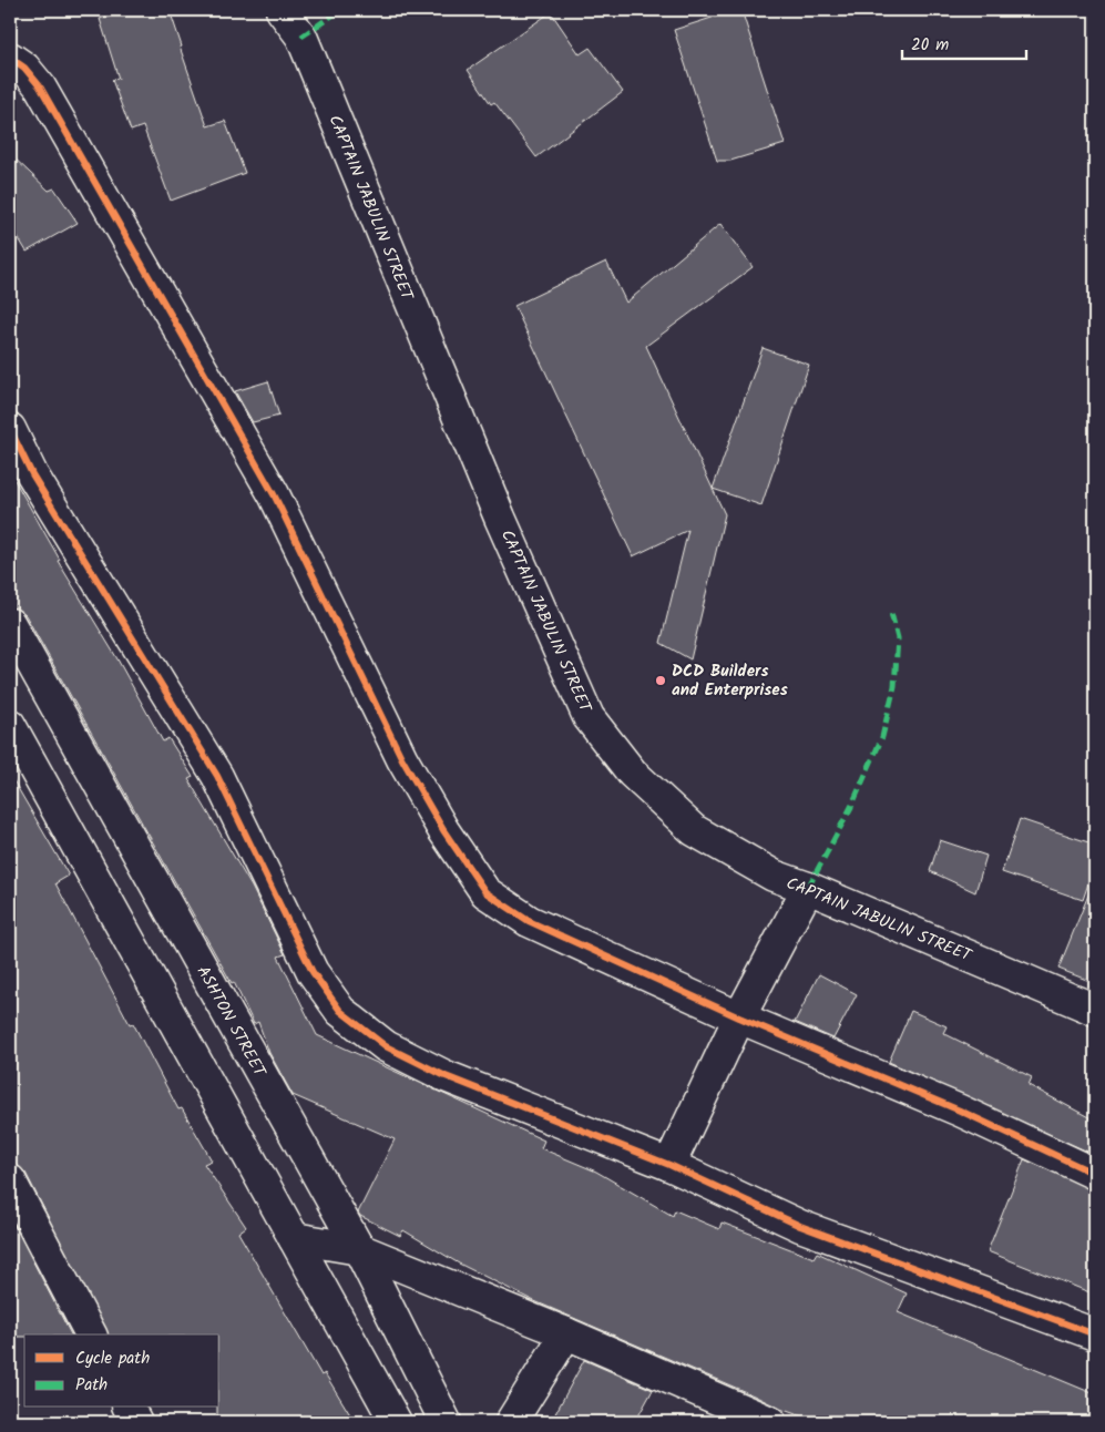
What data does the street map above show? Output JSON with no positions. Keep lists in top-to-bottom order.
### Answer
{
  "streets": {
    "street": ["CAPTAIN JABULIN STREET", "ASHTON STREET"]
  },
  "places": ["DCD Builders and Enterprises"],
  "legend": ["Cycle path", "Path"],
  "scale_bar": "20 m"
}
